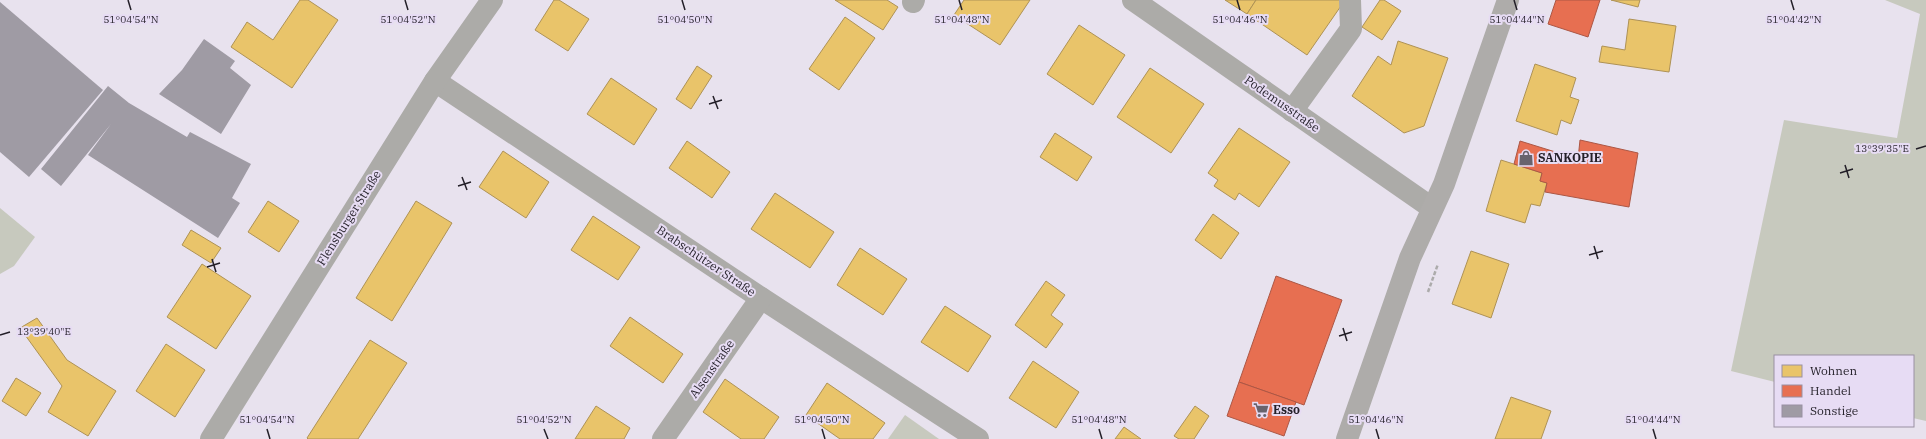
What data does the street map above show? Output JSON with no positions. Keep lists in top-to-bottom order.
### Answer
{
  "streets": {
    "street": [
      "Podemusstraße",
      "Flensburger Straße",
      "Brabschützer Straße",
      "Alsenstraße"
    ]
  },
  "crossings": [
    ["Flensburger Straße", "Brabschützer Straße"],
    ["Brabschützer Straße", "Alsenstraße"]
  ],
  "places": {
    "shop": ["SANKOPIE"],
    "supermarket": ["Esso"]
  },
  "legend": ["Wohnen", "Handel", "Sonstige"],
  "coordinates": [
    "51°04'54\"N",
    "51°04'52\"N",
    "51°04'50\"N",
    "51°04'48\"N",
    "51°04'46\"N",
    "51°04'44\"N",
    "51°04'42\"N",
    "13°39'35\"E",
    "13°39'40\"E"
  ]
}
